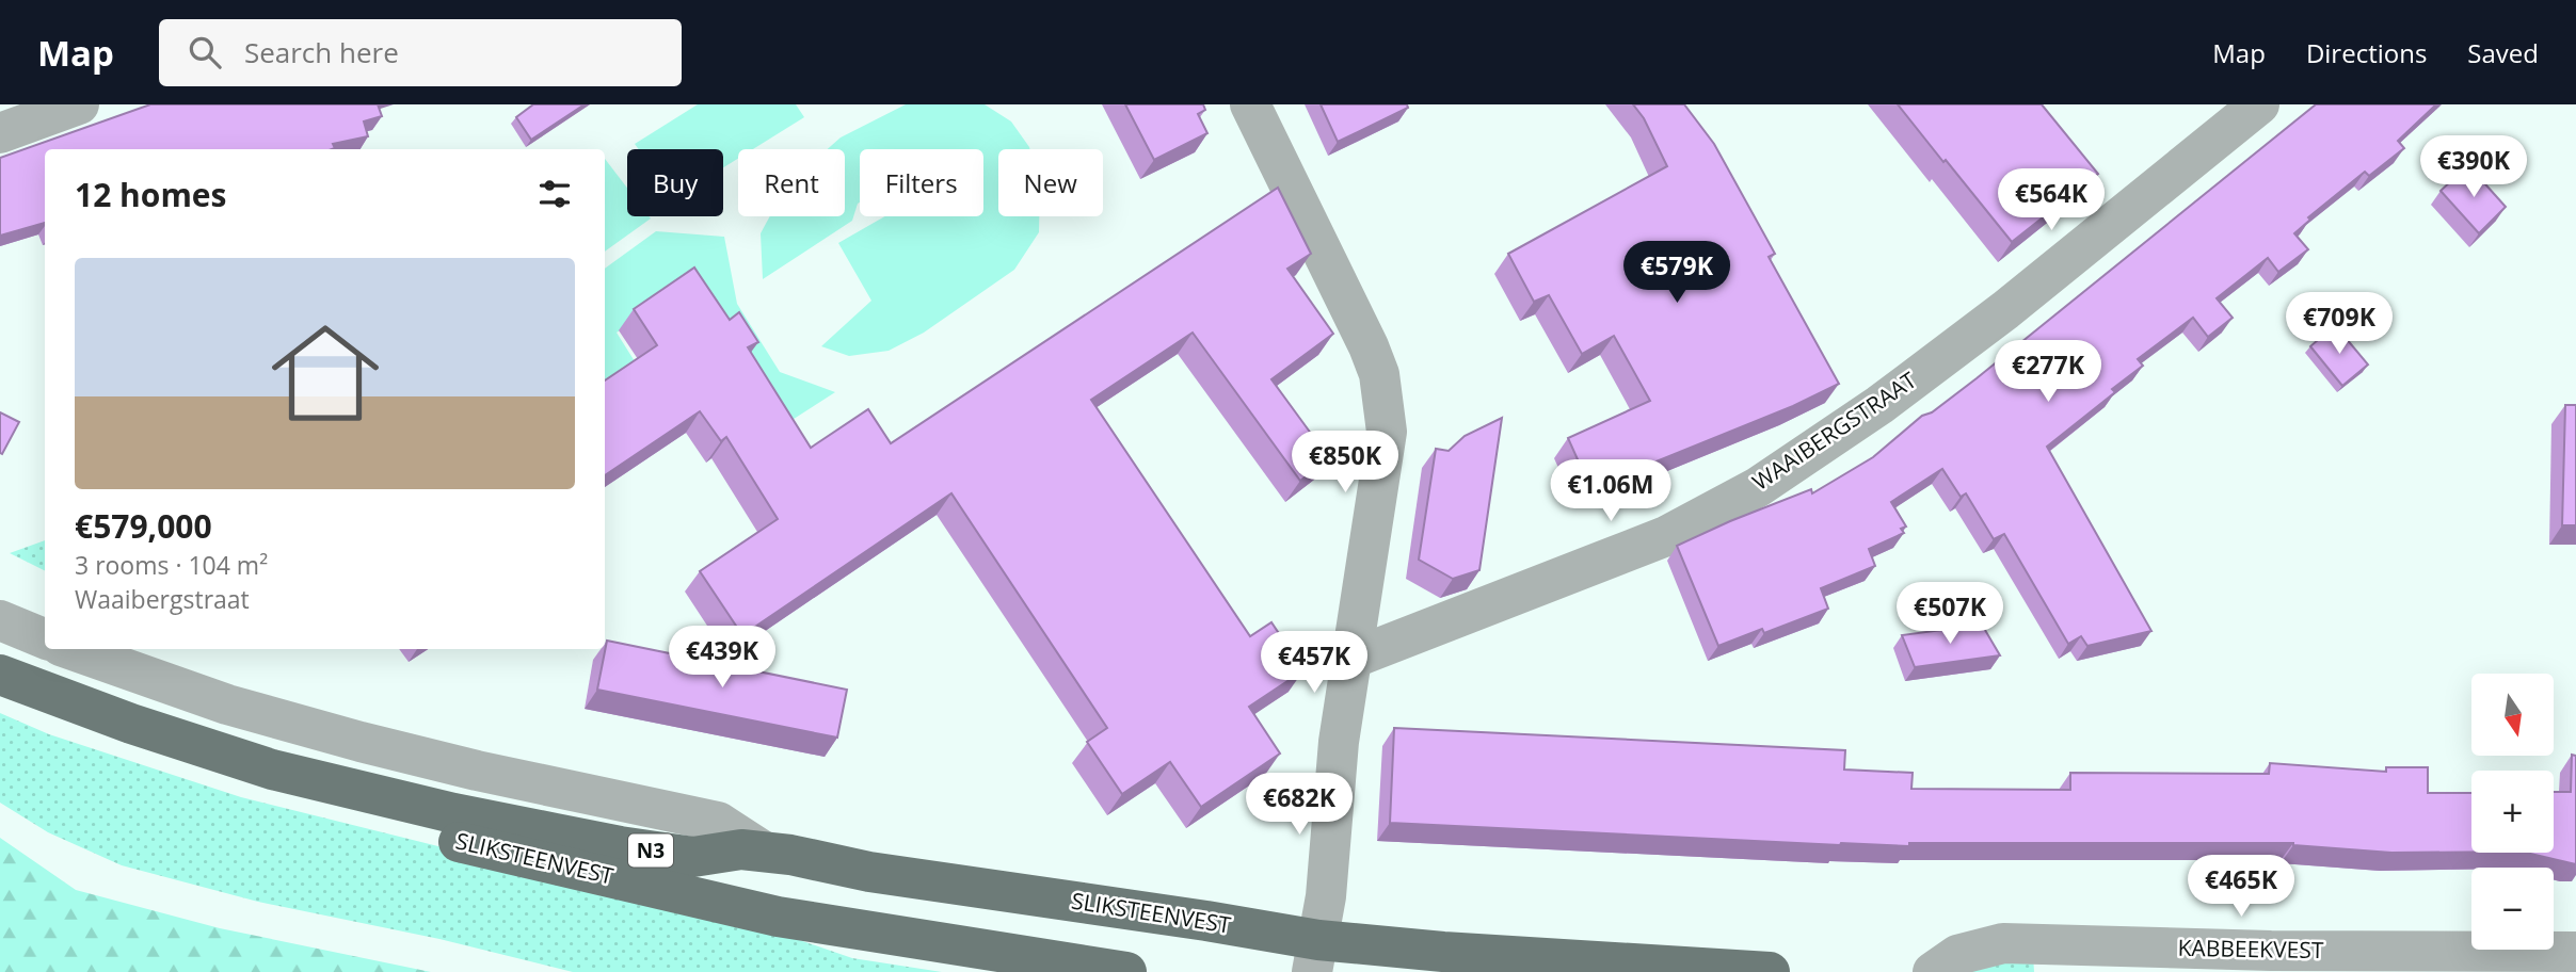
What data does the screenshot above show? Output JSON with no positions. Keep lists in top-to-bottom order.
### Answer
{
  "streets": {
    "main road": ["N3", "SLIKSTEENVEST"],
    "street": ["WAAIBERGSTRAAT", "KABBEEKVEST"]
  },
  "crossings": [
    ["N3", "SLIKSTEENVEST"]
  ],
  "north": "bottom",
  "page": {
    "header": "Map",
    "search": "Search here",
    "nav": ["Map", "Directions", "Saved"],
    "price": [
      "€390K",
      "€564K",
      "€579K",
      "€709K",
      "€277K",
      "€850K",
      "€1.06M",
      "€507K",
      "€439K",
      "€457K",
      "€682K",
      "€465K"
    ],
    "chip": [
      "Buy",
      "Rent",
      "Filters",
      "New"
    ],
    "heading": "12 homes",
    "list": [
      {
        "name": "€579,000",
        "note": "3 rooms · 104 m² · Waaibergstraat"
      }
    ],
    "map_buttons": ["+", "−"]
  }
}
